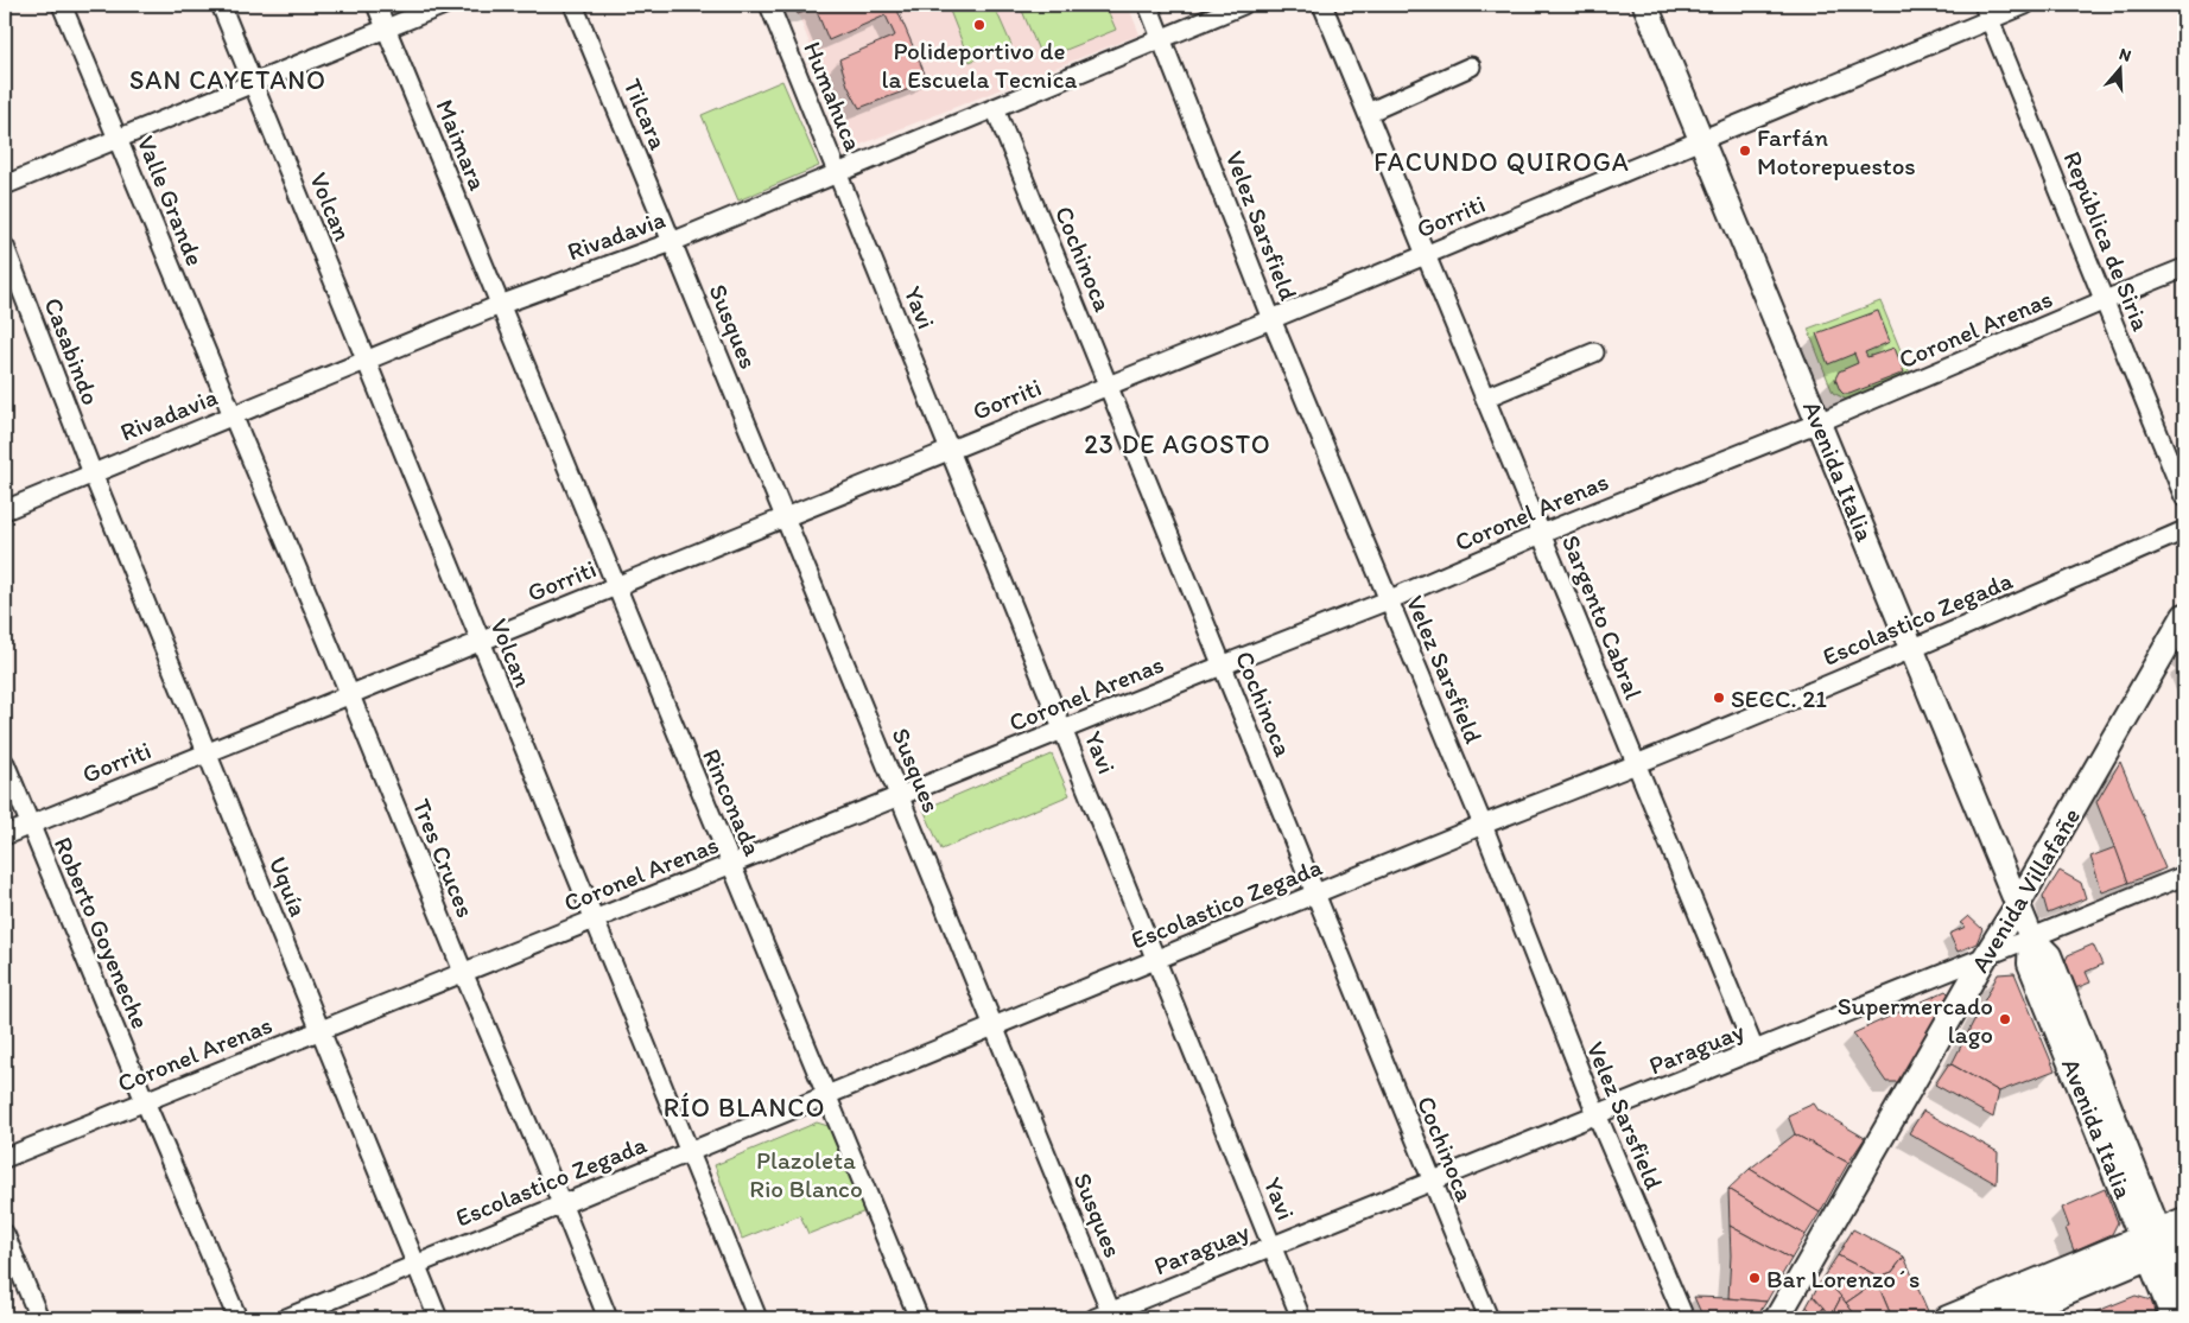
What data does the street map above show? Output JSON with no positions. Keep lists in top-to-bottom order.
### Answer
{
  "streets": {
    "street": [
      "Humahuca",
      "Tilcara",
      "Maimara",
      "Valle Grande",
      "Volcan",
      "Gorriti",
      "Velez Sarsfield",
      "Rivadavia",
      "República de Siria",
      "Cochinoca",
      "Yavi",
      "Susques",
      "Coronel Arenas",
      "Casabindo",
      "Avenida Italia",
      "Sargento Cabral",
      "Escolastico Zegada",
      "Rinconada",
      "Tres Cruces",
      "Uquía",
      "Avenida Villafañe",
      "Roberto Goyeneche",
      "Paraguay"
    ]
  },
  "crossings": [
    ["Humahuca", "Rivadavia"],
    ["Humahuca", "Yavi"],
    ["Tilcara", "Rivadavia"],
    ["Tilcara", "Susques"],
    ["Maimara", "Rivadavia"],
    ["Maimara", "Rinconada"],
    ["Valle Grande", "Rivadavia"],
    ["Valle Grande", "Tres Cruces"],
    ["Volcan", "Gorriti"],
    ["Volcan", "Rivadavia"],
    ["Volcan", "Coronel Arenas"],
    ["Volcan", "Escolastico Zegada"],
    ["Gorriti", "Velez Sarsfield"],
    ["Gorriti", "República de Siria"],
    ["Gorriti", "Cochinoca"],
    ["Gorriti", "Yavi"],
    ["Gorriti", "Susques"],
    ["Gorriti", "Avenida Italia"],
    ["Gorriti", "Sargento Cabral"],
    ["Gorriti", "Rinconada"],
    ["Gorriti", "Tres Cruces"],
    ["Gorriti", "Uquía"],
    ["Gorriti", "Roberto Goyeneche"],
    ["Velez Sarsfield", "Rivadavia"],
    ["Velez Sarsfield", "Coronel Arenas"],
    ["Velez Sarsfield", "Escolastico Zegada"],
    ["Velez Sarsfield", "Paraguay"],
    ["Rivadavia", "Cochinoca"],
    ["Rivadavia", "Yavi"],
    ["Rivadavia", "Susques"],
    ["Rivadavia", "Casabindo"],
    ["Rivadavia", "Rinconada"],
    ["Rivadavia", "Tres Cruces"],
    ["Rivadavia", "Uquía"],
    ["República de Siria", "Coronel Arenas"],
    ["Cochinoca", "Coronel Arenas"],
    ["Cochinoca", "Escolastico Zegada"],
    ["Cochinoca", "Paraguay"],
    ["Yavi", "Coronel Arenas"],
    ["Yavi", "Escolastico Zegada"],
    ["Yavi", "Paraguay"],
    ["Susques", "Coronel Arenas"],
    ["Susques", "Escolastico Zegada"],
    ["Susques", "Paraguay"],
    ["Coronel Arenas", "Avenida Italia"],
    ["Coronel Arenas", "Sargento Cabral"],
    ["Coronel Arenas", "Rinconada"],
    ["Coronel Arenas", "Tres Cruces"],
    ["Coronel Arenas", "Uquía"],
    ["Coronel Arenas", "Roberto Goyeneche"],
    ["Casabindo", "Uquía"],
    ["Avenida Italia", "Escolastico Zegada"],
    ["Avenida Italia", "Avenida Villafañe"],
    ["Avenida Italia", "Paraguay"],
    ["Sargento Cabral", "Escolastico Zegada"],
    ["Sargento Cabral", "Paraguay"],
    ["Escolastico Zegada", "Rinconada"],
    ["Escolastico Zegada", "Tres Cruces"],
    ["Escolastico Zegada", "Uquía"],
    ["Avenida Villafañe", "Paraguay"]
  ],
  "districts": [
    "SAN CAYETANO",
    "FACUNDO QUIROGA",
    "23 DE AGOSTO",
    "RÍO BLANCO"
  ],
  "parks": ["Plazoleta Rio Blanco"],
  "places": [
    "Polideportivo de la Escuela Tecnica",
    "Farfán Motorepuestos",
    "SECC. 21",
    "Supermercado lago",
    "Bar Lorenzo´s"
  ],
  "north": "top"
}
